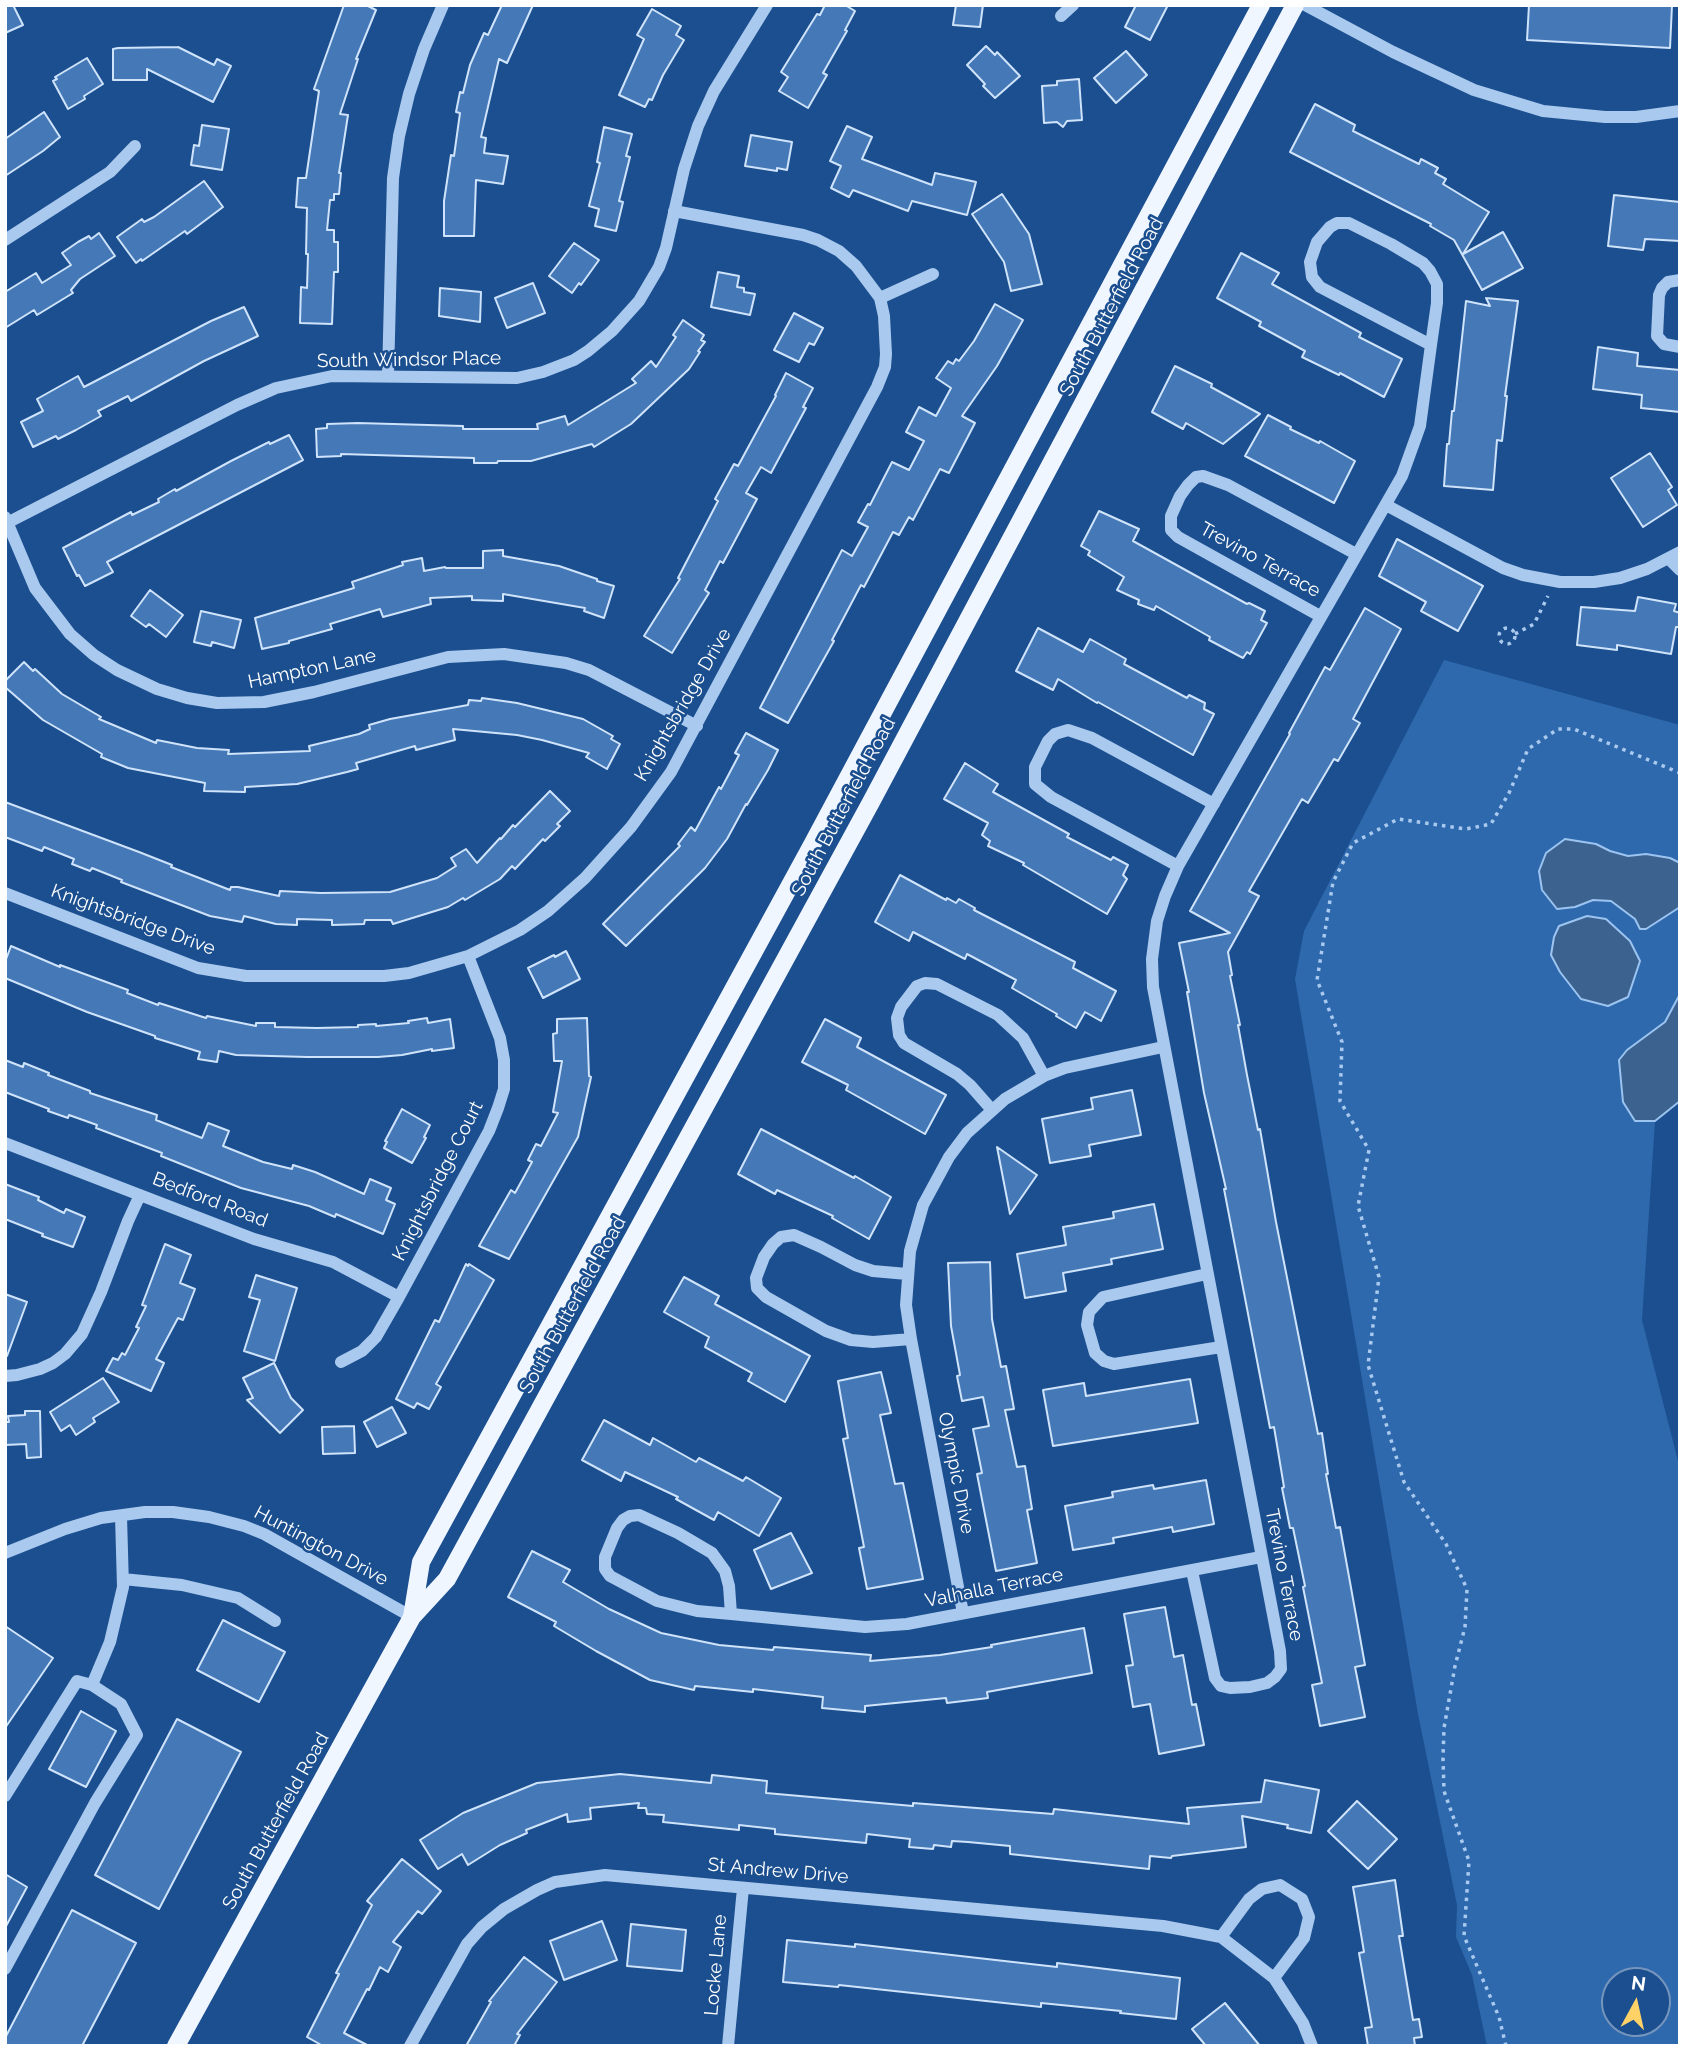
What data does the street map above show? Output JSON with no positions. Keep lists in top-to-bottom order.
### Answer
{
  "streets": {
    "main road": ["South Butterfield Road"],
    "street": [
      "South Windsor Place",
      "Trevino Terrace",
      "Hampton Lane",
      "Knightsbridge Drive",
      "Knightsbridge Court",
      "Bedford Road",
      "Olympic Drive",
      "Huntington Drive",
      "Valhalla Terrace",
      "St Andrew Drive",
      "Locke Lane"
    ]
  },
  "crossings": [
    ["South Butterfield Road", "Huntington Drive"],
    ["South Windsor Place", "Hampton Lane"],
    ["South Windsor Place", "Knightsbridge Drive"],
    ["Trevino Terrace", "Olympic Drive"],
    ["Trevino Terrace", "Valhalla Terrace"],
    ["Hampton Lane", "Knightsbridge Drive"],
    ["Knightsbridge Drive", "Knightsbridge Court"],
    ["Knightsbridge Court", "Bedford Road"],
    ["Olympic Drive", "Valhalla Terrace"],
    ["St Andrew Drive", "Locke Lane"]
  ],
  "north": "top"
}
